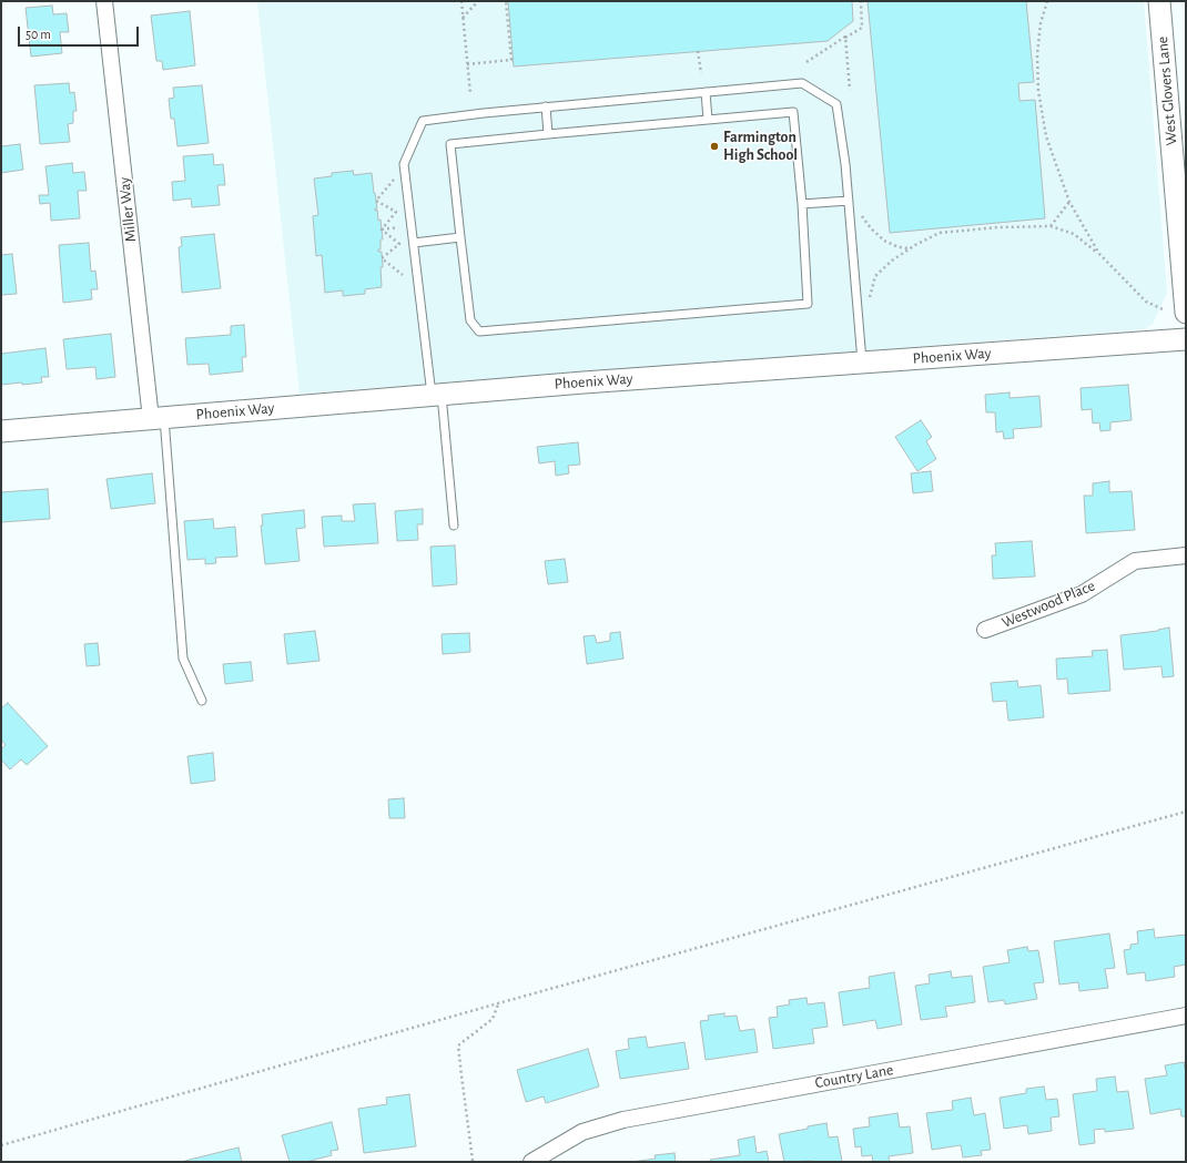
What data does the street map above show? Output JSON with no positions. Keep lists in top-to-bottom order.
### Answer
{
  "streets": {
    "street": [
      "West Glovers Lane",
      "Miller Way",
      "Phoenix Way",
      "Westwood Place",
      "Country Lane"
    ]
  },
  "crossings": [
    ["Miller Way", "Phoenix Way"]
  ],
  "places": ["Farmington High School"],
  "scale_bar": "50 m"
}
